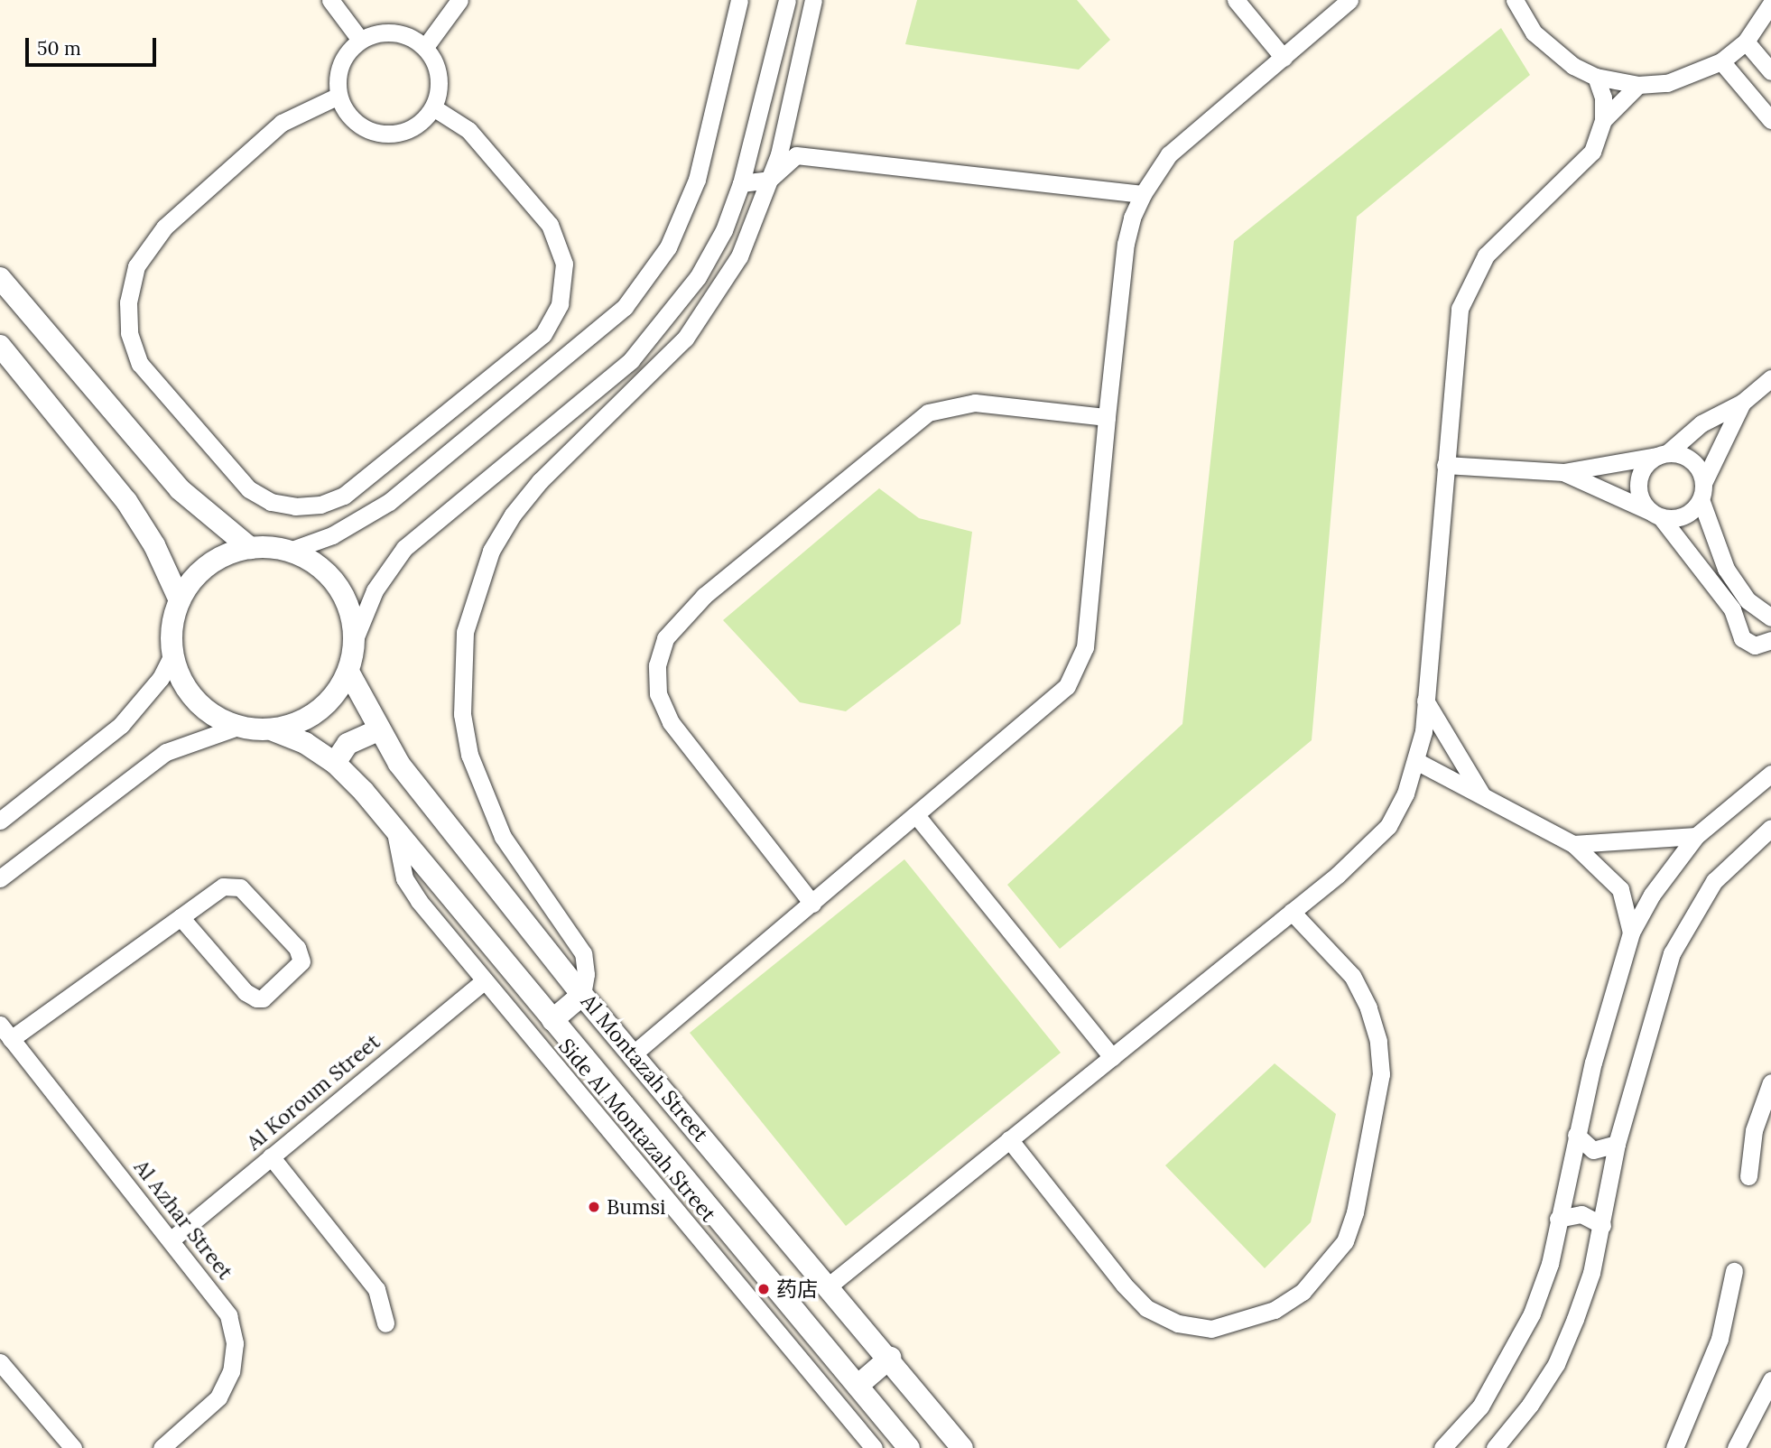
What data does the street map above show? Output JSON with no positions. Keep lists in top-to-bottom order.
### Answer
{
  "streets": {
    "street": [
      "Al Montazah Street",
      "Al Koroum Street",
      "Side Al Montazah Street",
      "Al Azhar Street"
    ]
  },
  "crossings": [
    ["Al Montazah Street", "Side Al Montazah Street"],
    ["Al Koroum Street", "Side Al Montazah Street"],
    ["Al Koroum Street", "Al Azhar Street"]
  ],
  "places": ["Bumsi", "药店"],
  "scale_bar": "50 m"
}
